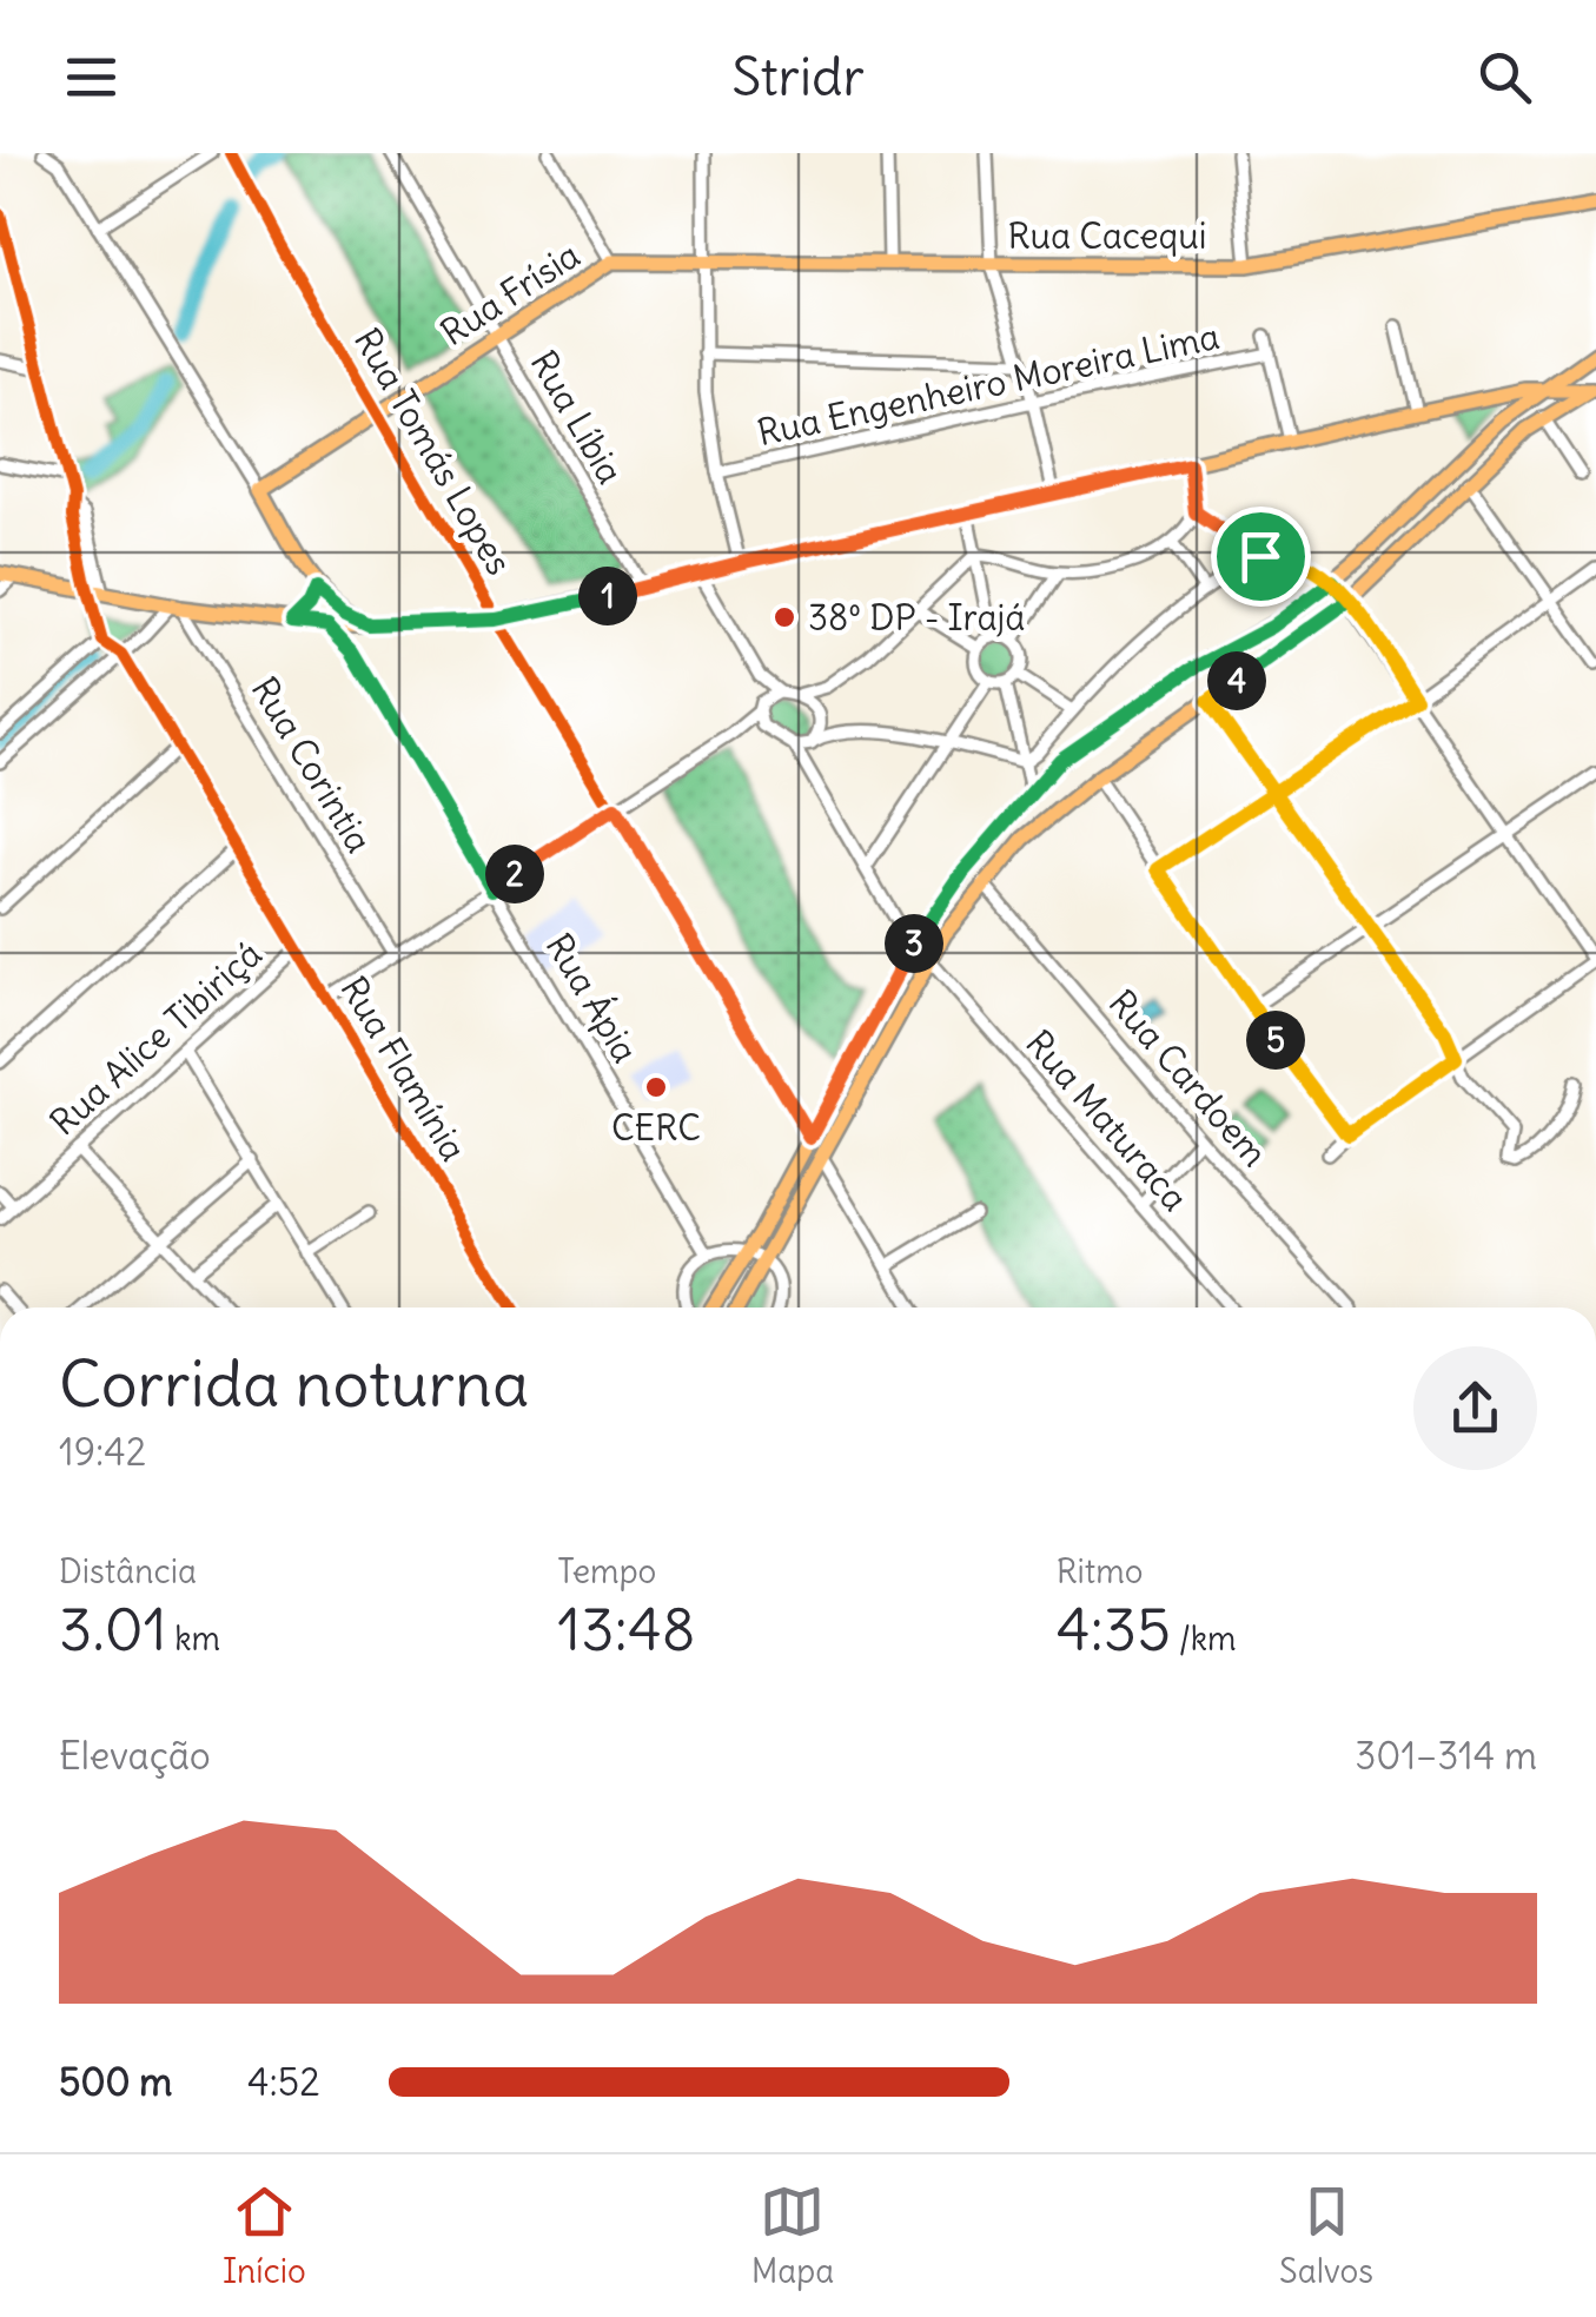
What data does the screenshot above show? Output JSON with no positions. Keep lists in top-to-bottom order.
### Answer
{
  "streets": {
    "main road": ["Rua Cacequi", "Rua Frísia"],
    "street": [
      "Rua Engenheiro Moreira Lima",
      "Rua Líbia",
      "Rua Tomás Lopes",
      "Rua Corintia",
      "Rua Ápia",
      "Rua Alice Tibiriçá",
      "Rua Flamínia",
      "Rua Cardoem",
      "Rua Maturaca"
    ]
  },
  "crossings": [
    ["Rua Cacequi", "Rua Frísia"],
    ["Rua Frísia", "Rua Líbia"],
    ["Rua Frísia", "Rua Tomás Lopes"],
    ["Rua Alice Tibiriçá", "Rua Flamínia"]
  ],
  "places": ["38º DP - Irajá", "CERC"],
  "page": {
    "header": "Stridr",
    "pins": [
      "1",
      "4",
      "2",
      "3",
      "5"
    ],
    "heading": ["Corrida noturna", "19:42"],
    "stats": [
      ["Distância", "3.01 km"],
      ["Tempo", "13:48"],
      ["Ritmo", "4:35 /km"]
    ],
    "chart": ["Elevação", "301–314 m"],
    "list": [
      {
        "name": "500 m",
        "note": "4:52"
      }
    ],
    "tabs": ["Início", "Mapa", "Salvos"]
  }
}
